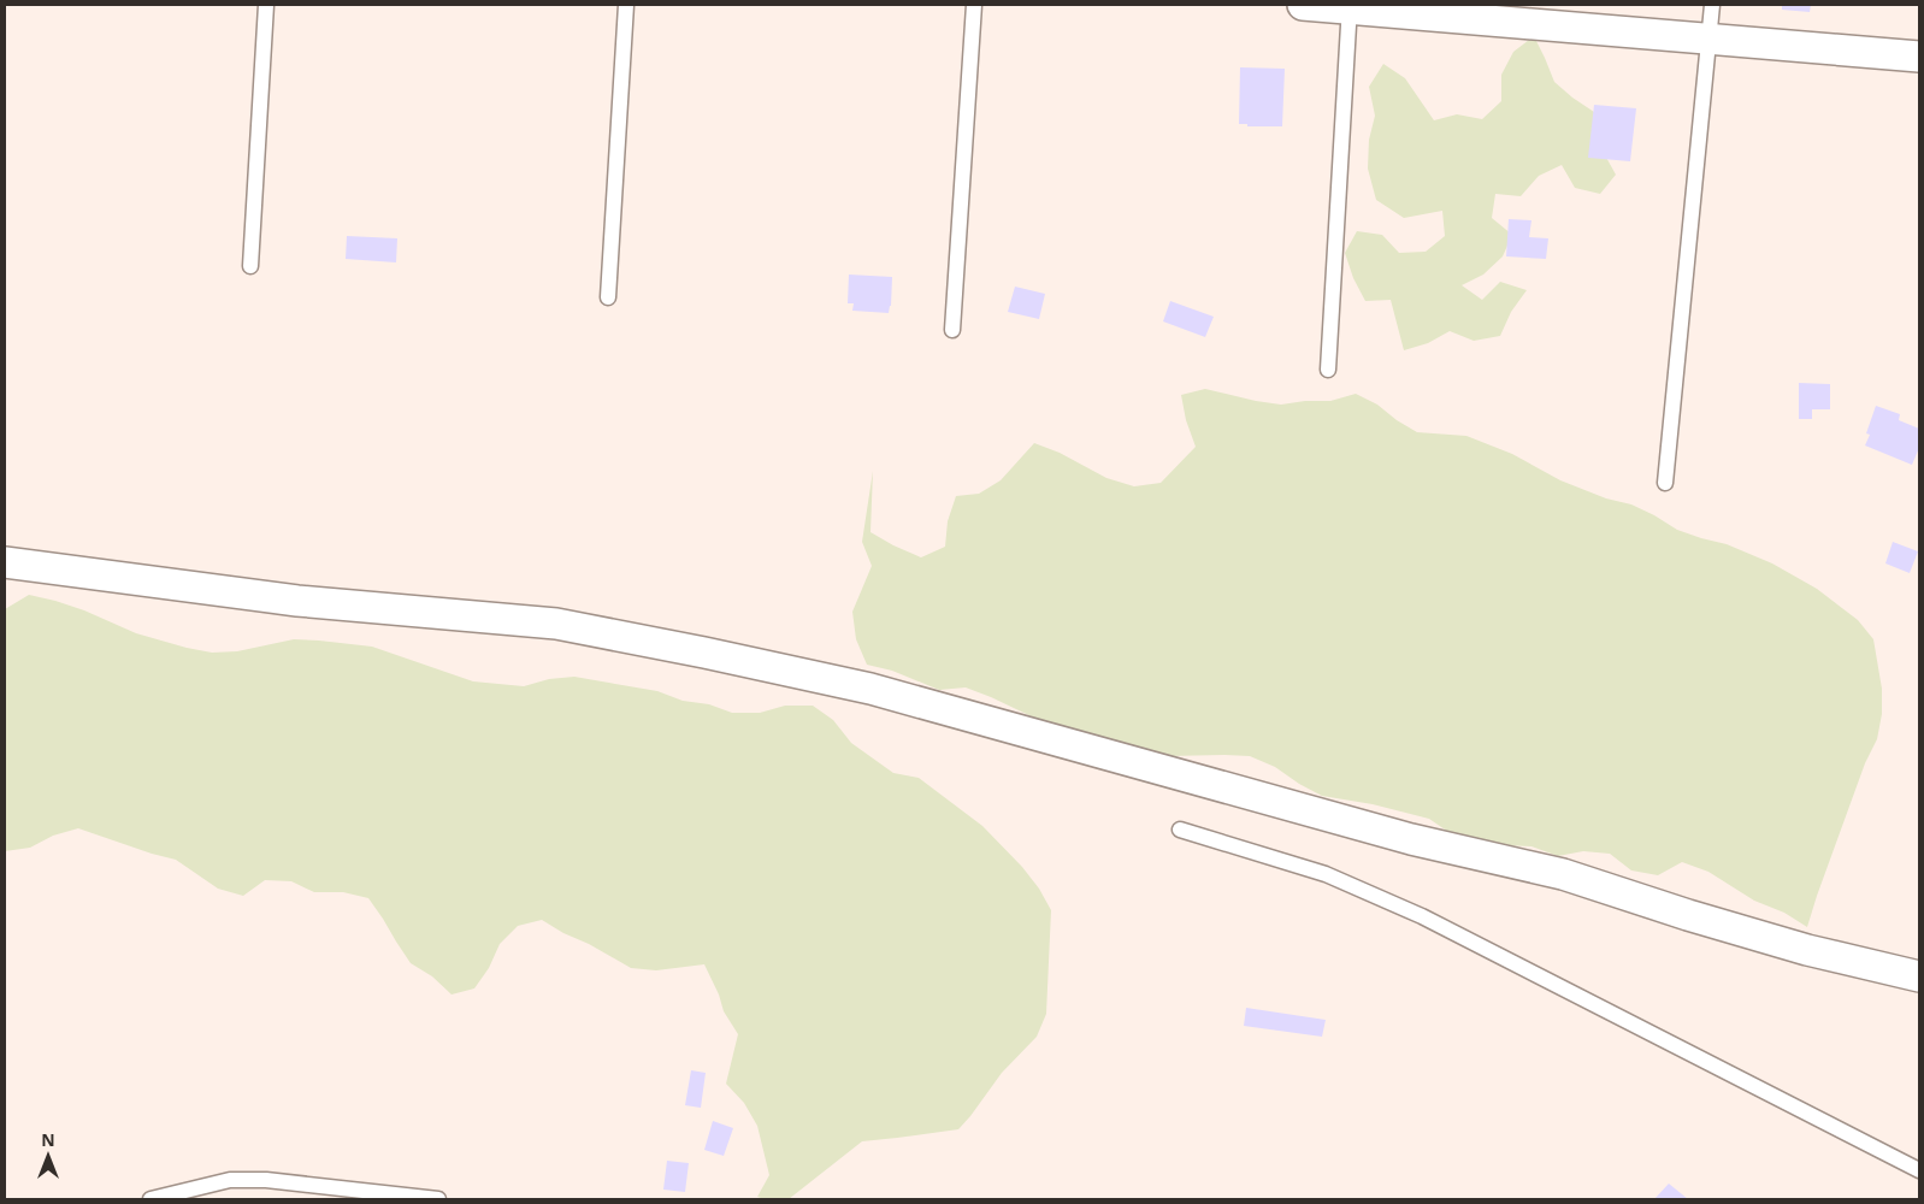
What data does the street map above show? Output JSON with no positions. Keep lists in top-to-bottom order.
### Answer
{
  "north": "top"
}
